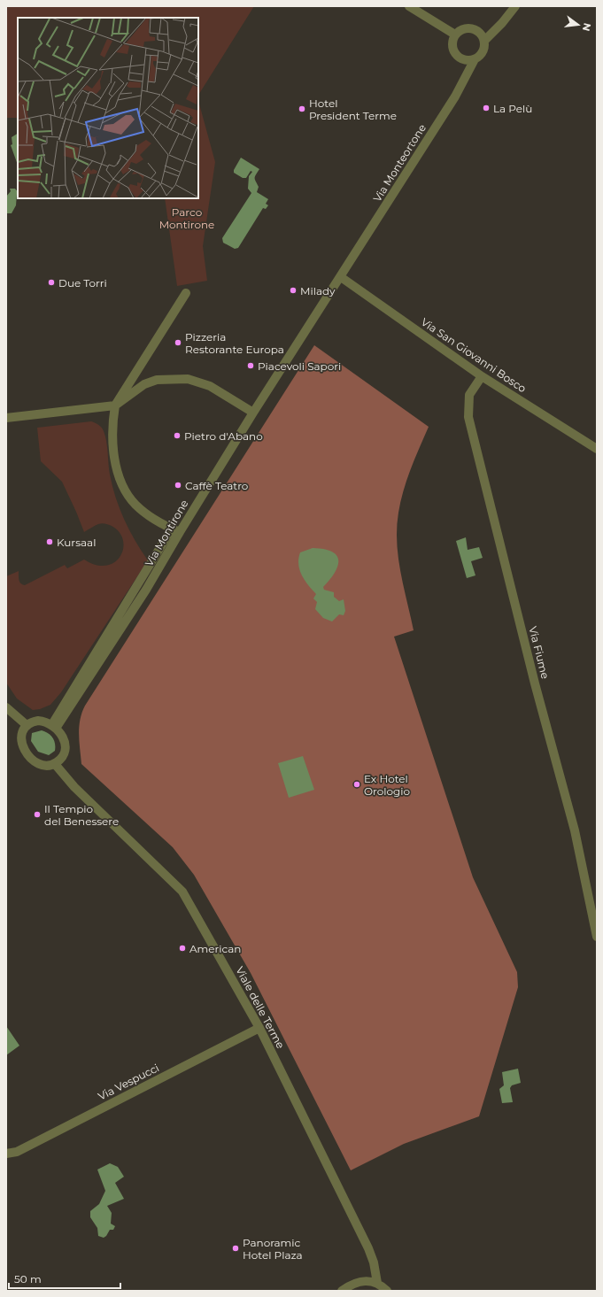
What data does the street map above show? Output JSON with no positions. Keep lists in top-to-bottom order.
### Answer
{
  "streets": {
    "street": [
      "Via Monteortone",
      "Via San Giovanni Bosco",
      "Via Montirone",
      "Via Fiume",
      "Viale delle Terme",
      "Via Vespucci"
    ]
  },
  "crossings": [
    ["Via Monteortone", "Via San Giovanni Bosco"],
    ["Via Monteortone", "Via Montirone"],
    ["Via San Giovanni Bosco", "Via Montirone"],
    ["Via San Giovanni Bosco", "Via Fiume"],
    ["Via Montirone", "Viale delle Terme"],
    ["Viale delle Terme", "Via Vespucci"]
  ],
  "parks": ["Parco Montirone"],
  "places": [
    "La Pelù",
    "Hotel President Terme",
    "Due Torri",
    "Milady",
    "Pizzeria Restorante Europa",
    "Piacevoli Sapori",
    "Pietro d'Abano",
    "Caffè Teatro",
    "Kursaal",
    "Ex Hotel Orologio",
    "Il Tempio del Benessere",
    "American",
    "Panoramic Hotel Plaza"
  ],
  "scale_bar": "50 m",
  "north": "right"
}
